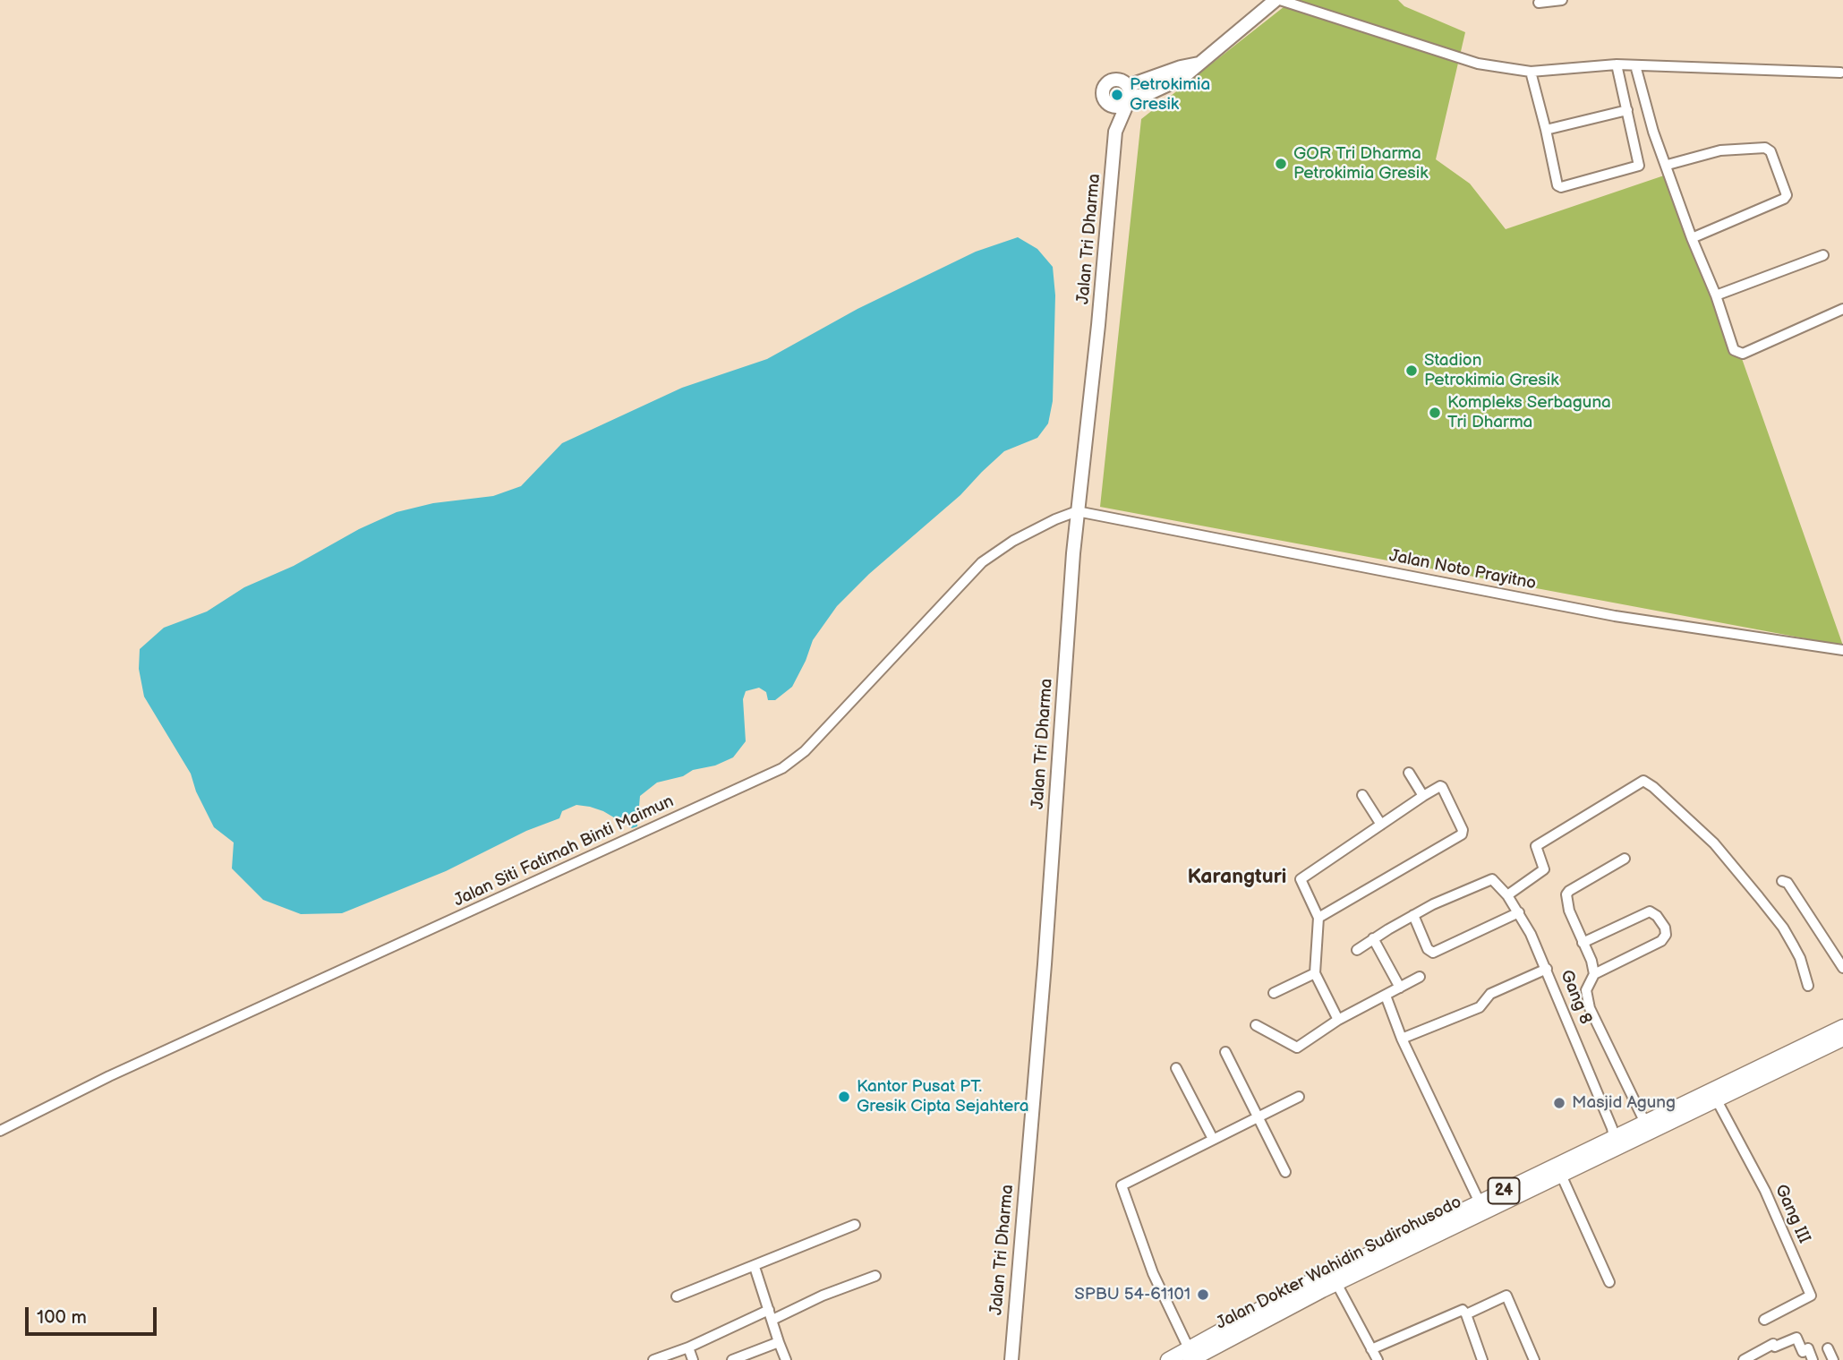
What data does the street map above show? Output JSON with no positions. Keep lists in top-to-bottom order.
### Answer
{
  "streets": {
    "highway": ["24", "Jalan Dokter Wahidin Sudirohusodo"],
    "main road": ["Jalan Tri Dharma"],
    "street": [
      "Jalan Noto Prayitno",
      "Jalan Siti Fatimah Binti Maimun",
      "Gang 8",
      "Gang III"
    ]
  },
  "crossings": [
    ["Jalan Tri Dharma", "Jalan Noto Prayitno"],
    ["Jalan Tri Dharma", "Jalan Siti Fatimah Binti Maimun"],
    ["Jalan Noto Prayitno", "Jalan Siti Fatimah Binti Maimun"],
    ["Gang 8", "Jalan Dokter Wahidin Sudirohusodo"],
    ["Gang III", "Jalan Dokter Wahidin Sudirohusodo"]
  ],
  "districts": ["Karangturi"],
  "places": [
    "Petrokimia Gresik",
    "GOR Tri Dharma Petrokimia Gresik",
    "Stadion Petrokimia Gresik",
    "Kompleks Serbaguna Tri Dharma",
    "Kantor Pusat PT. Gresik Cipta Sejahtera",
    "Masjid Agung",
    "SPBU 54-61101"
  ],
  "scale_bar": "100 m"
}
